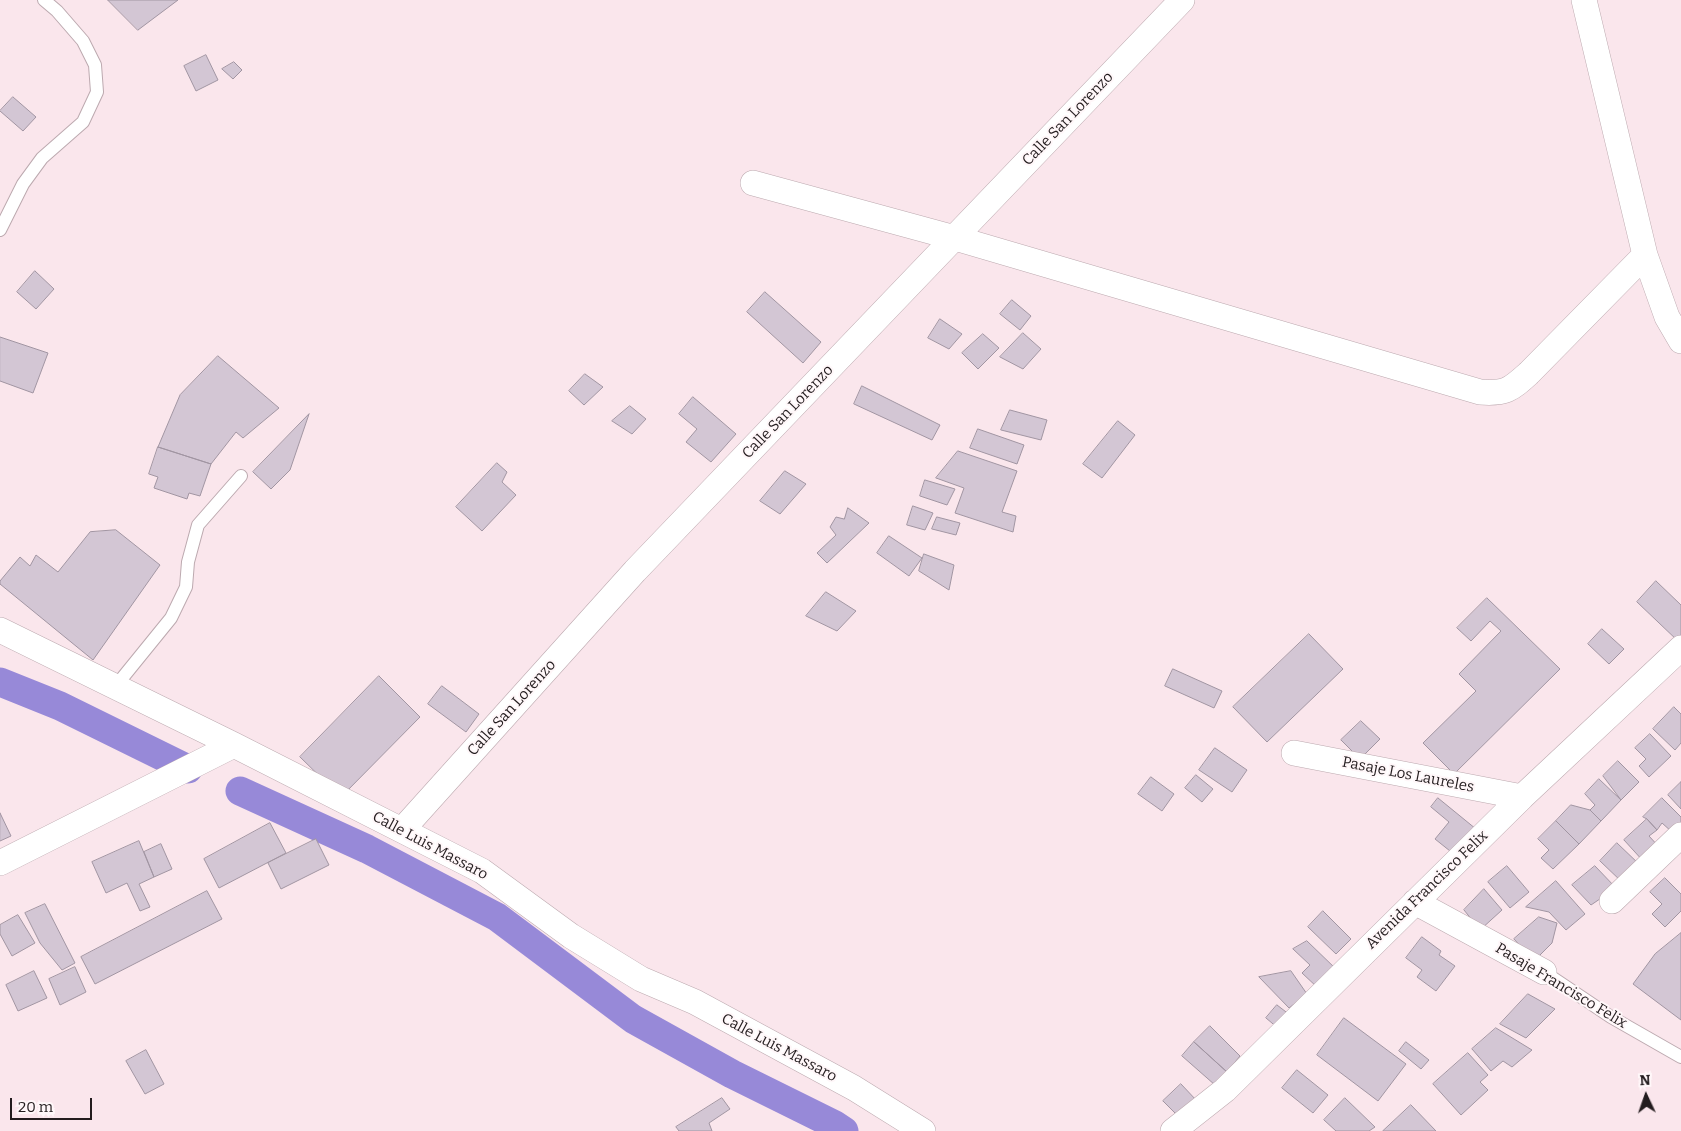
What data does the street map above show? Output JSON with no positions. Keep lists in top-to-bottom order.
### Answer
{
  "streets": {
    "street": [
      "Calle San Lorenzo",
      "Pasaje Los Laureles",
      "Calle Luis Massaro",
      "Avenida Francisco Felix",
      "Pasaje Francisco Felix"
    ]
  },
  "crossings": [
    ["Calle San Lorenzo", "Calle Luis Massaro"],
    ["Pasaje Los Laureles", "Avenida Francisco Felix"],
    ["Avenida Francisco Felix", "Pasaje Francisco Felix"]
  ],
  "scale_bar": "20 m",
  "north": "top"
}
